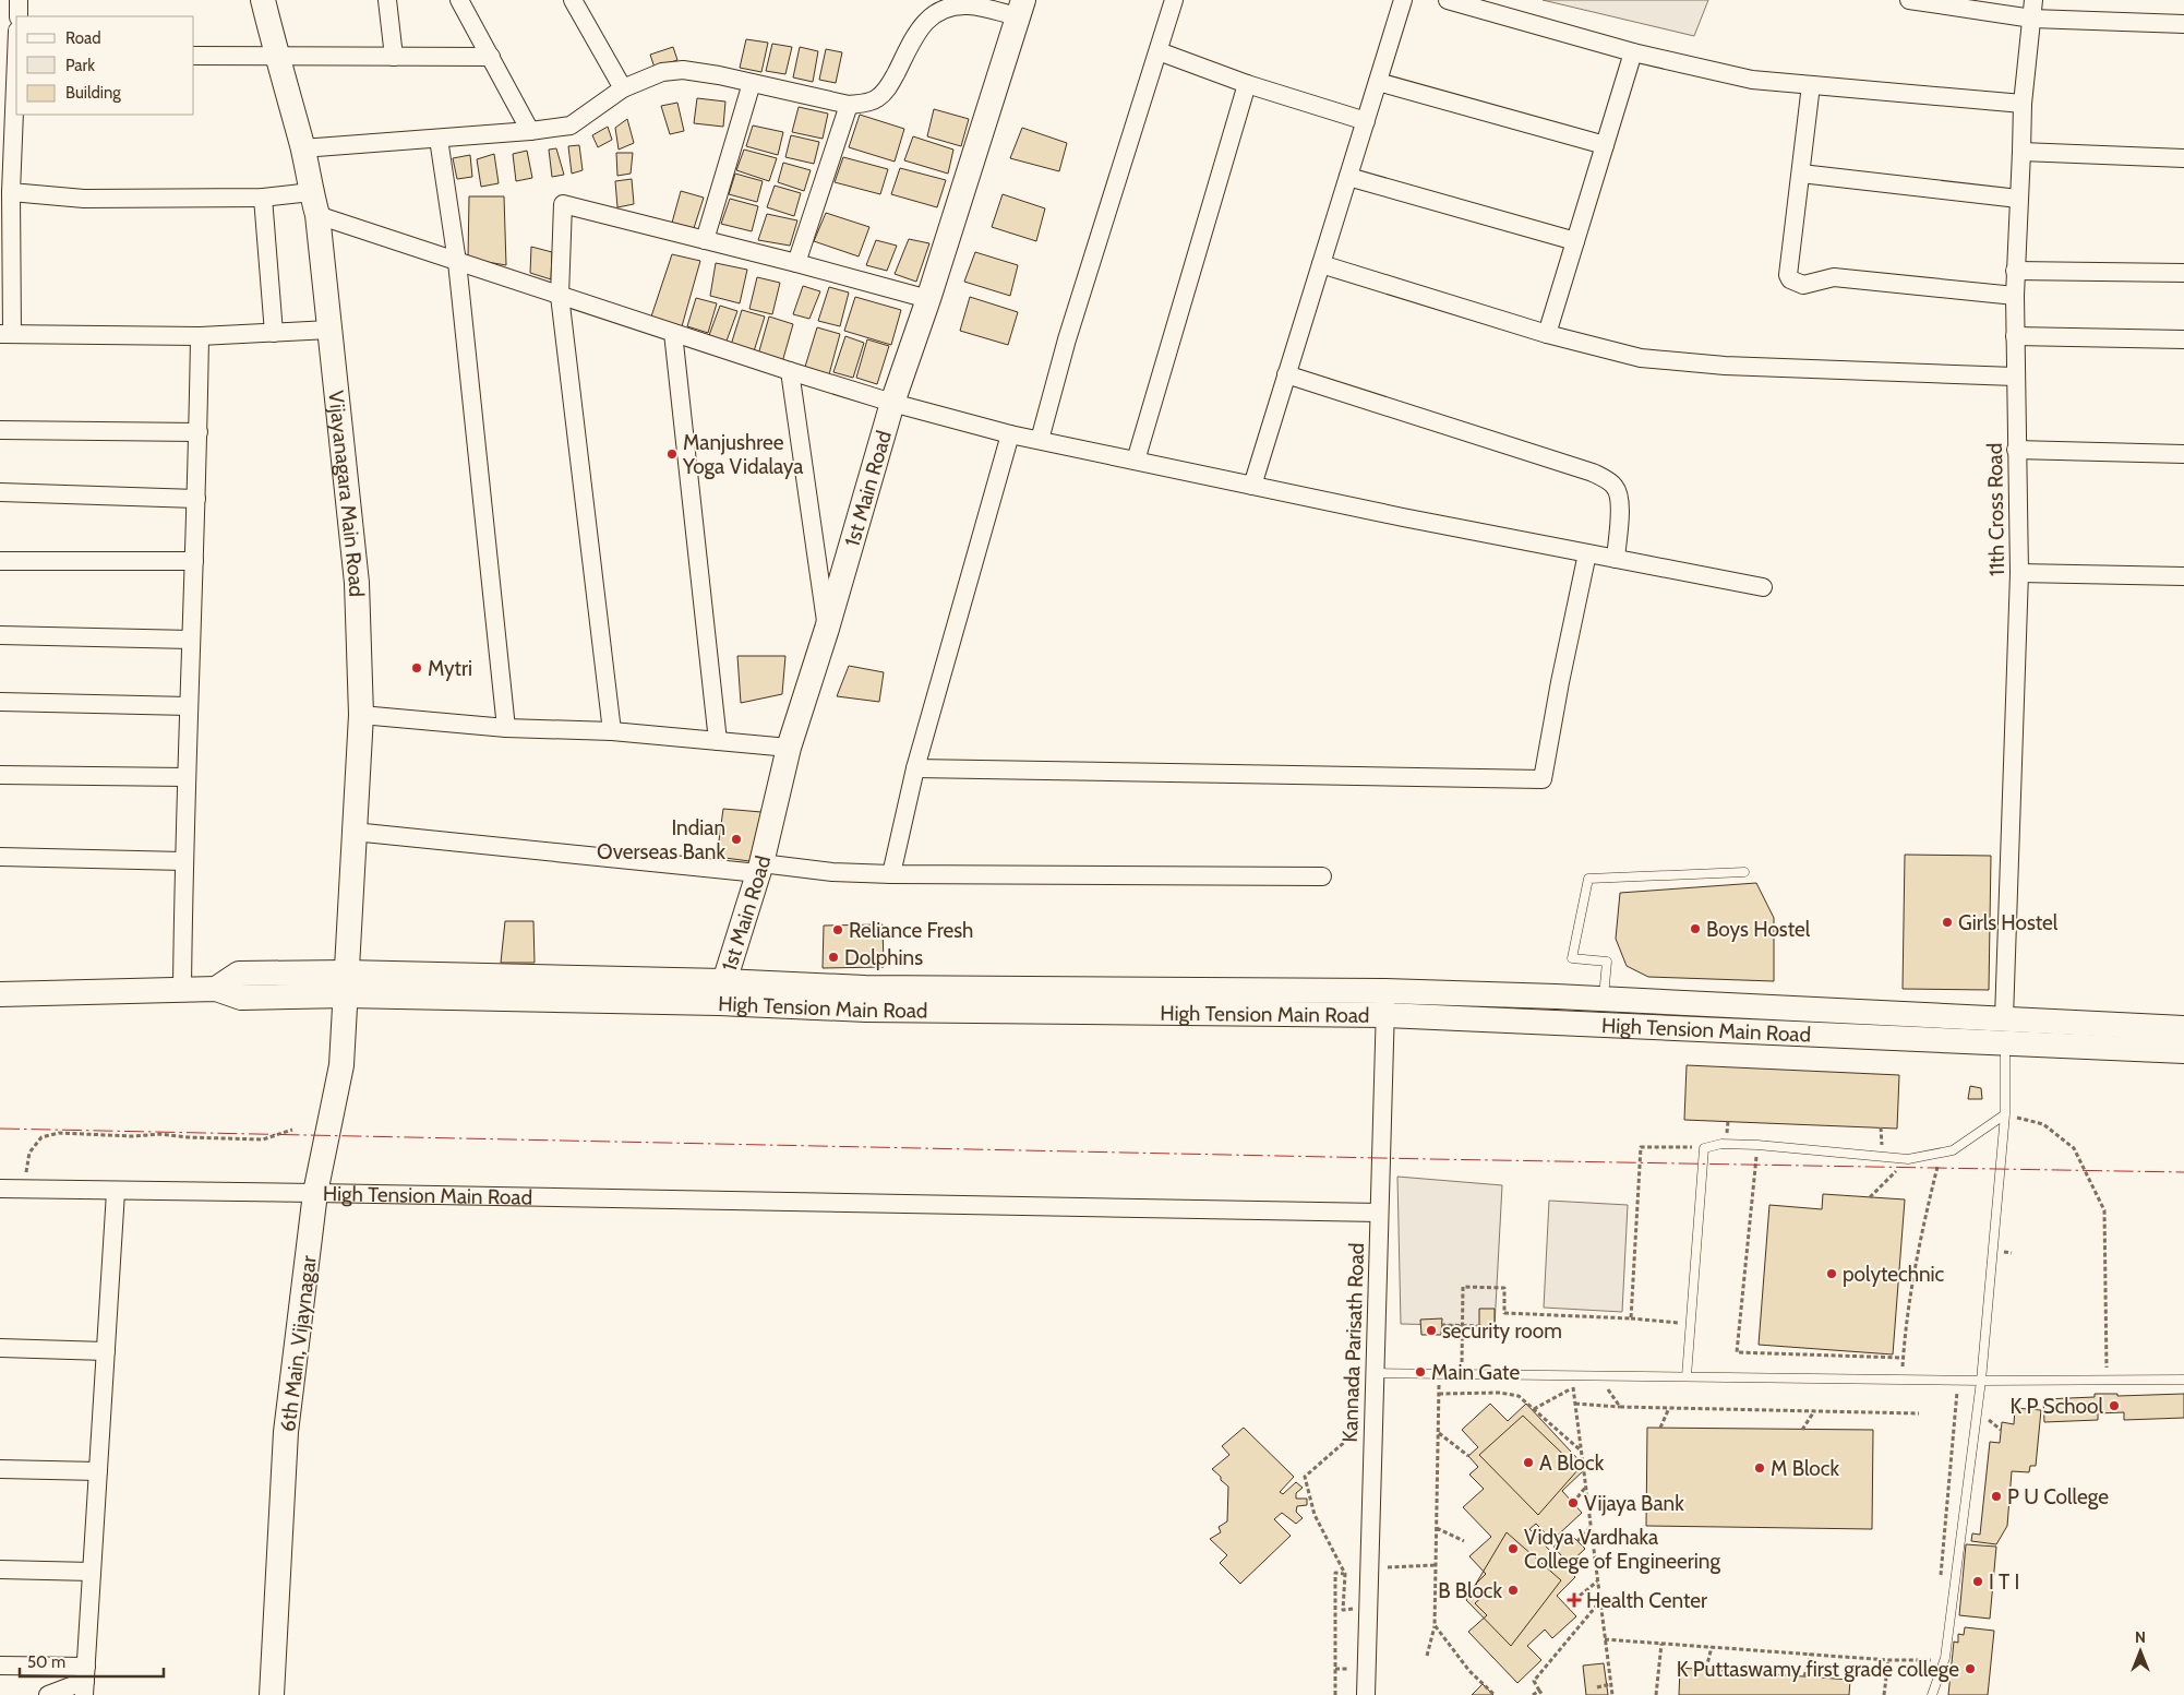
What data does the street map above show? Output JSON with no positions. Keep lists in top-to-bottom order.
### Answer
{
  "streets": {
    "main road": [
      "1st Main Road",
      "Vijayanagara Main Road",
      "High Tension Main Road",
      "6th Main, Vijaynagar"
    ],
    "street": ["11th Cross Road", "Kannada Parisath Road"]
  },
  "crossings": [
    ["Vijayanagara Main Road", "6th Main, Vijaynagar"],
    ["11th Cross Road", "High Tension Main Road"],
    ["High Tension Main Road", "Kannada Parisath Road"],
    ["High Tension Main Road", "6th Main, Vijaynagar"]
  ],
  "places": {
    "other": [
      "Manjushree Yoga Vidalaya",
      "Mytri",
      "Indian Overseas Bank",
      "Girls Hostel",
      "Boys Hostel",
      "Reliance Fresh",
      "Dolphins",
      "polytechnic",
      "security room",
      "Main Gate",
      "K P School",
      "A Block",
      "M Block",
      "P U College",
      "Vijaya Bank",
      "Vidya Vardhaka College of Engineering",
      "I T I",
      "B Block",
      "K Puttaswamy first grade college"
    ],
    "health": ["Health Center"]
  },
  "legend": ["Road", "Park", "Building"],
  "scale_bar": "50 m",
  "north": "top"
}
